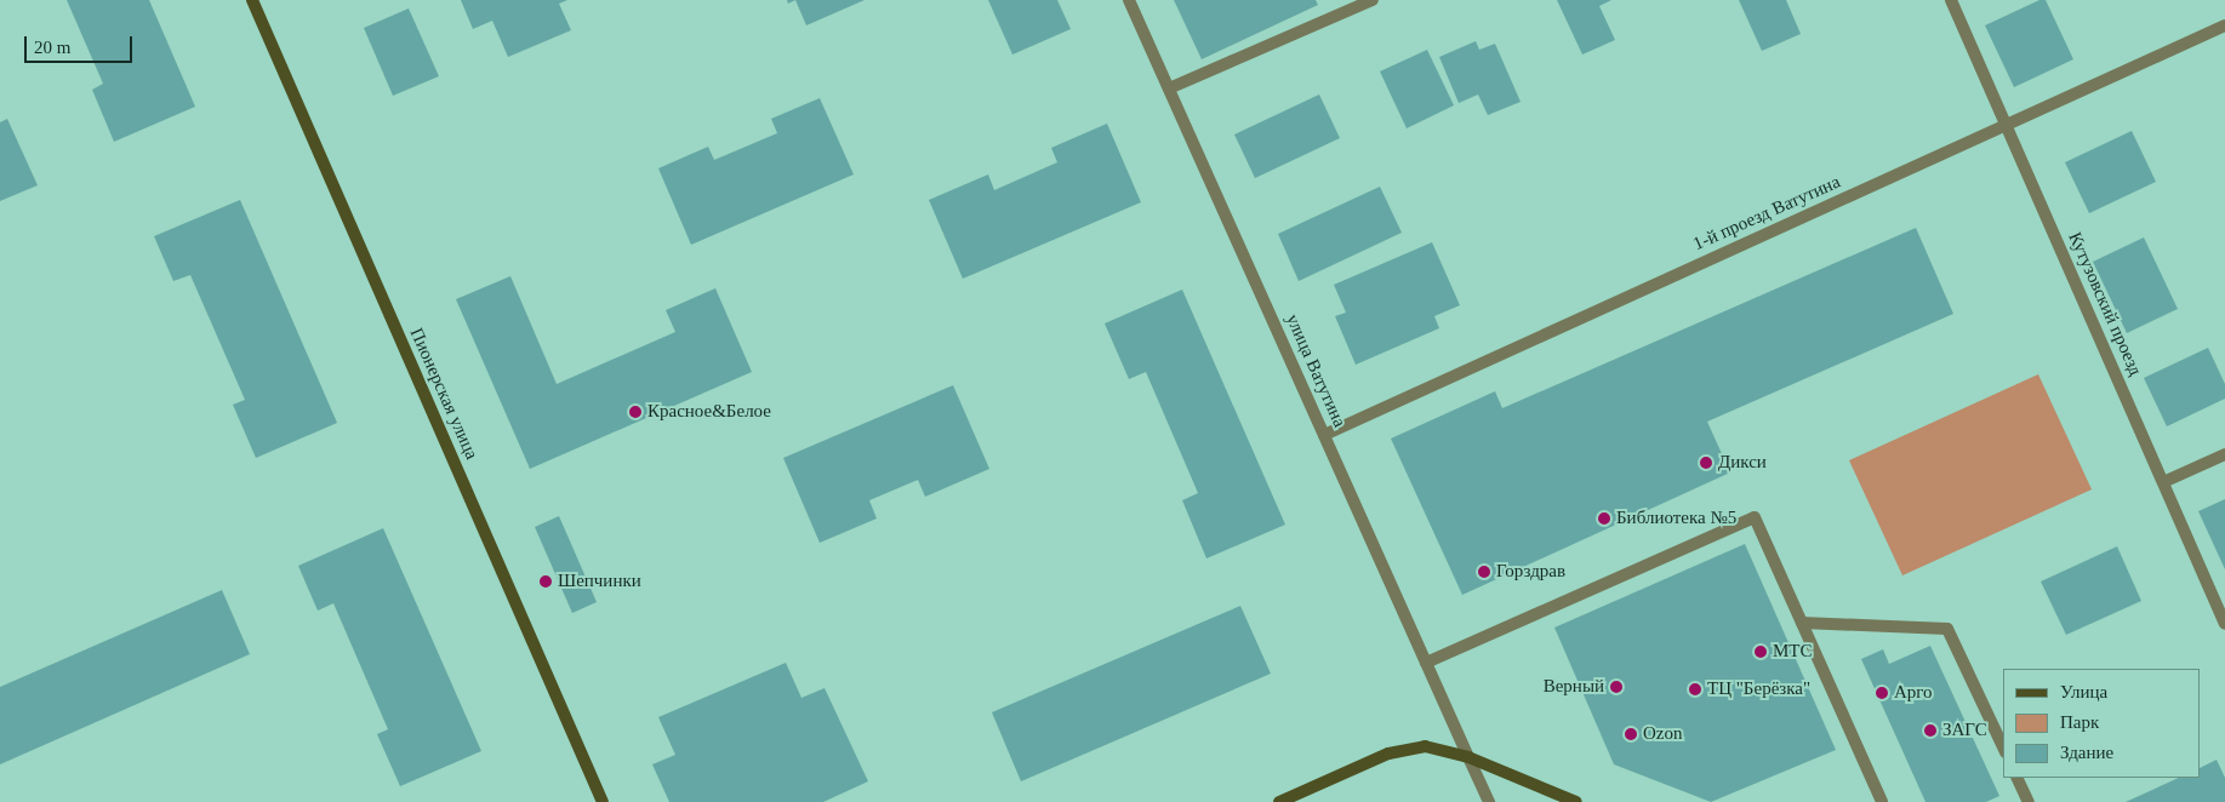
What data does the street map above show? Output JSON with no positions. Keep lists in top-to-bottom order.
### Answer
{
  "streets": {
    "street": [
      "1-й проезд Ватутина",
      "Кутузовский проезд",
      "улица Ватутина",
      "Пионерская улица"
    ]
  },
  "crossings": [
    ["1-й проезд Ватутина", "Кутузовский проезд"],
    ["1-й проезд Ватутина", "улица Ватутина"]
  ],
  "places": [
    "Красное&Белое",
    "Дикси",
    "Библиотека №5",
    "Горздрав",
    "Шепчинки",
    "МТС",
    "Верный",
    "ТЦ \"Берёзка\"",
    "Арго",
    "ЗАГС",
    "Ozon"
  ],
  "legend": ["Улица", "Парк", "Здание"],
  "scale_bar": "20 m"
}
